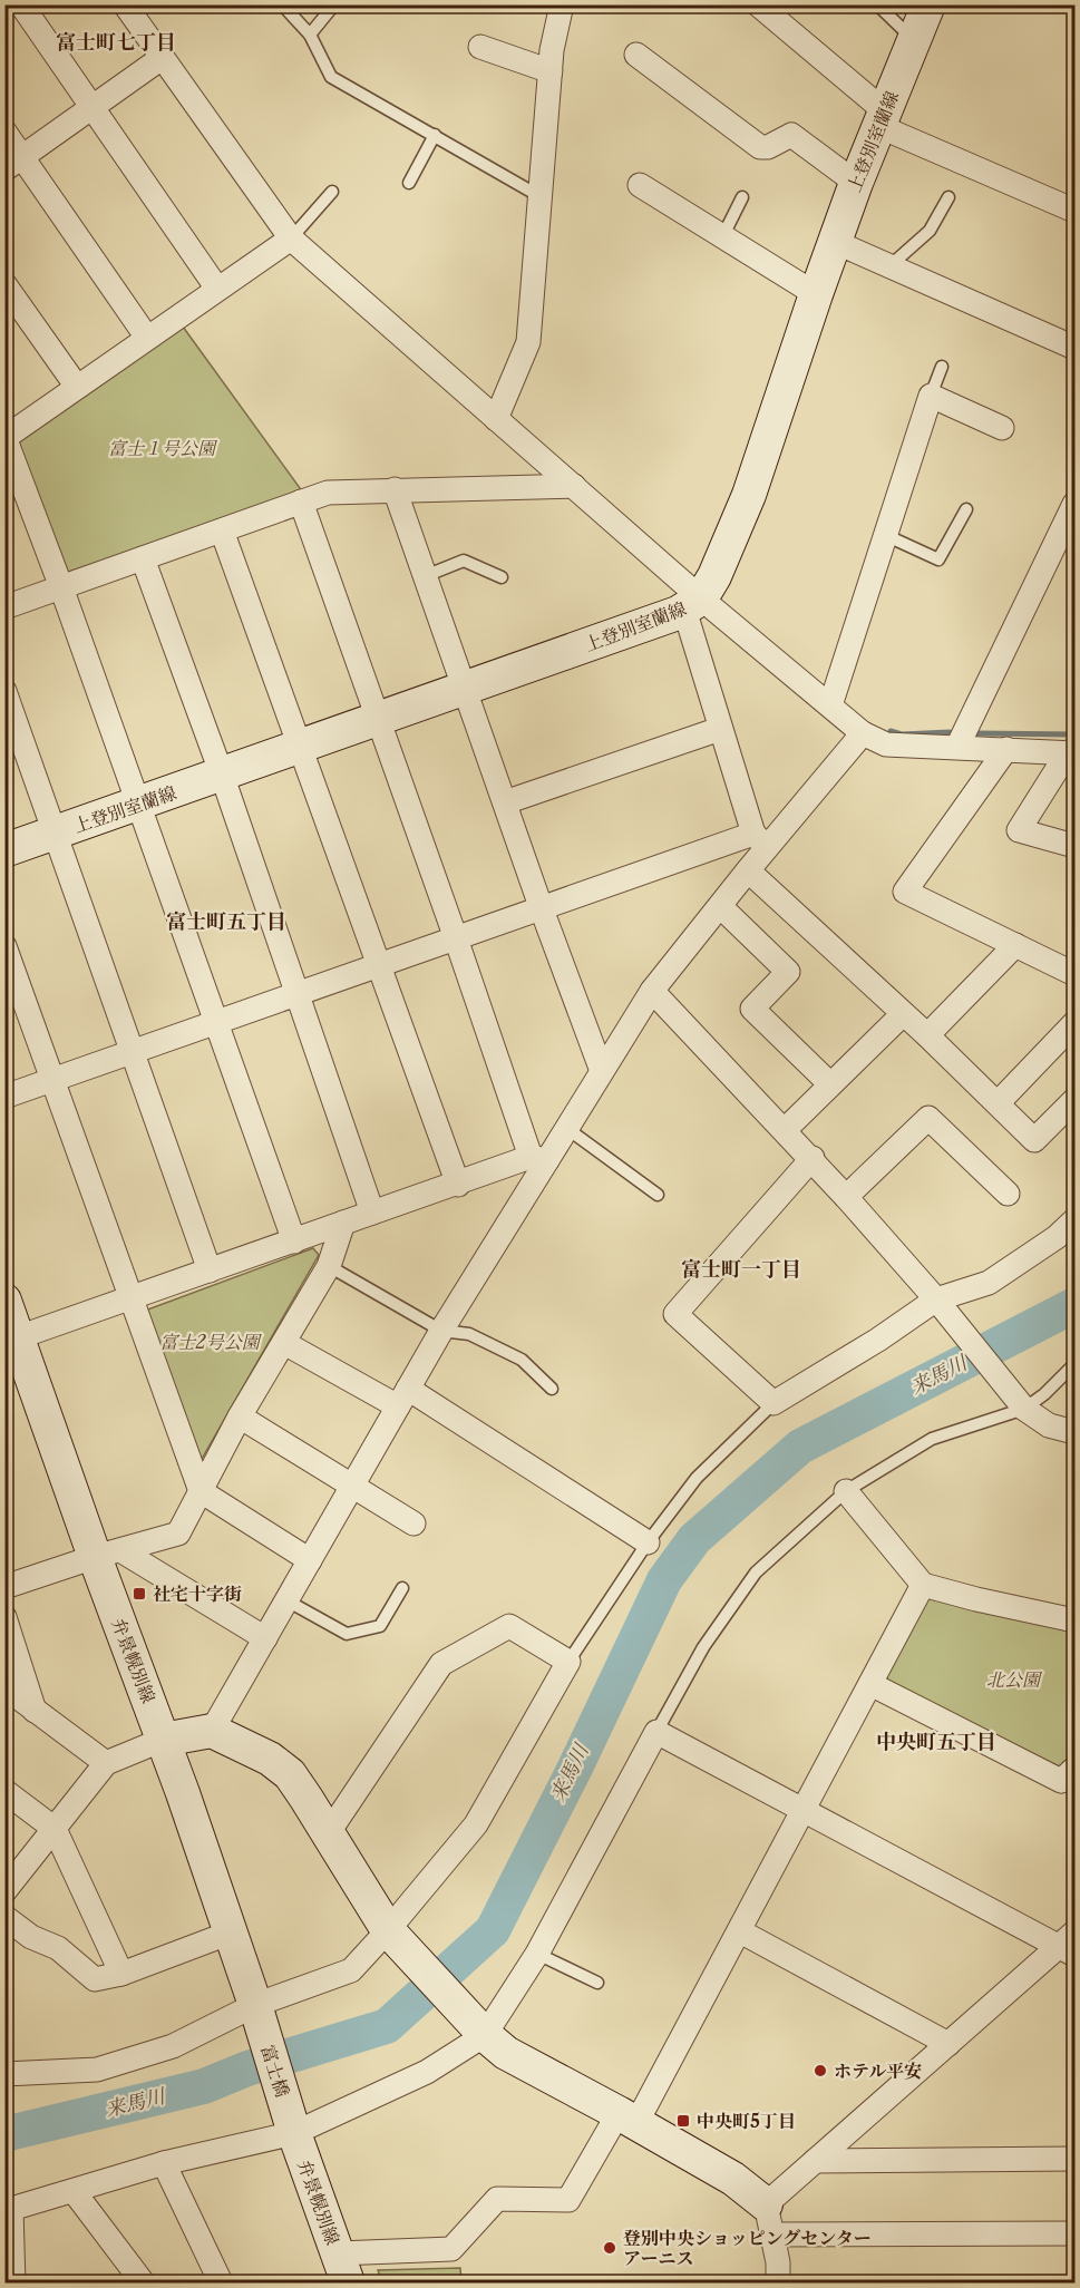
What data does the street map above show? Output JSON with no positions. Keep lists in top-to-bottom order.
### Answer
{
  "streets": {
    "main road": ["上登別室蘭線", "弁景幌別線", "富士橋"]
  },
  "crossings": [
    ["弁景幌別線", "富士橋"]
  ],
  "districts": [
    "富士町七丁目",
    "富士町五丁目",
    "富士町一丁目",
    "中央町五丁目"
  ],
  "water": ["来馬川"],
  "parks": ["富士１号公園", "富士2号公園", "北公園"],
  "places": {
    "transit": ["社宅十字街", "中央町5丁目"],
    "other": ["ホテル平安", "登別中央ショッピングセンター アーニス"]
  }
}
